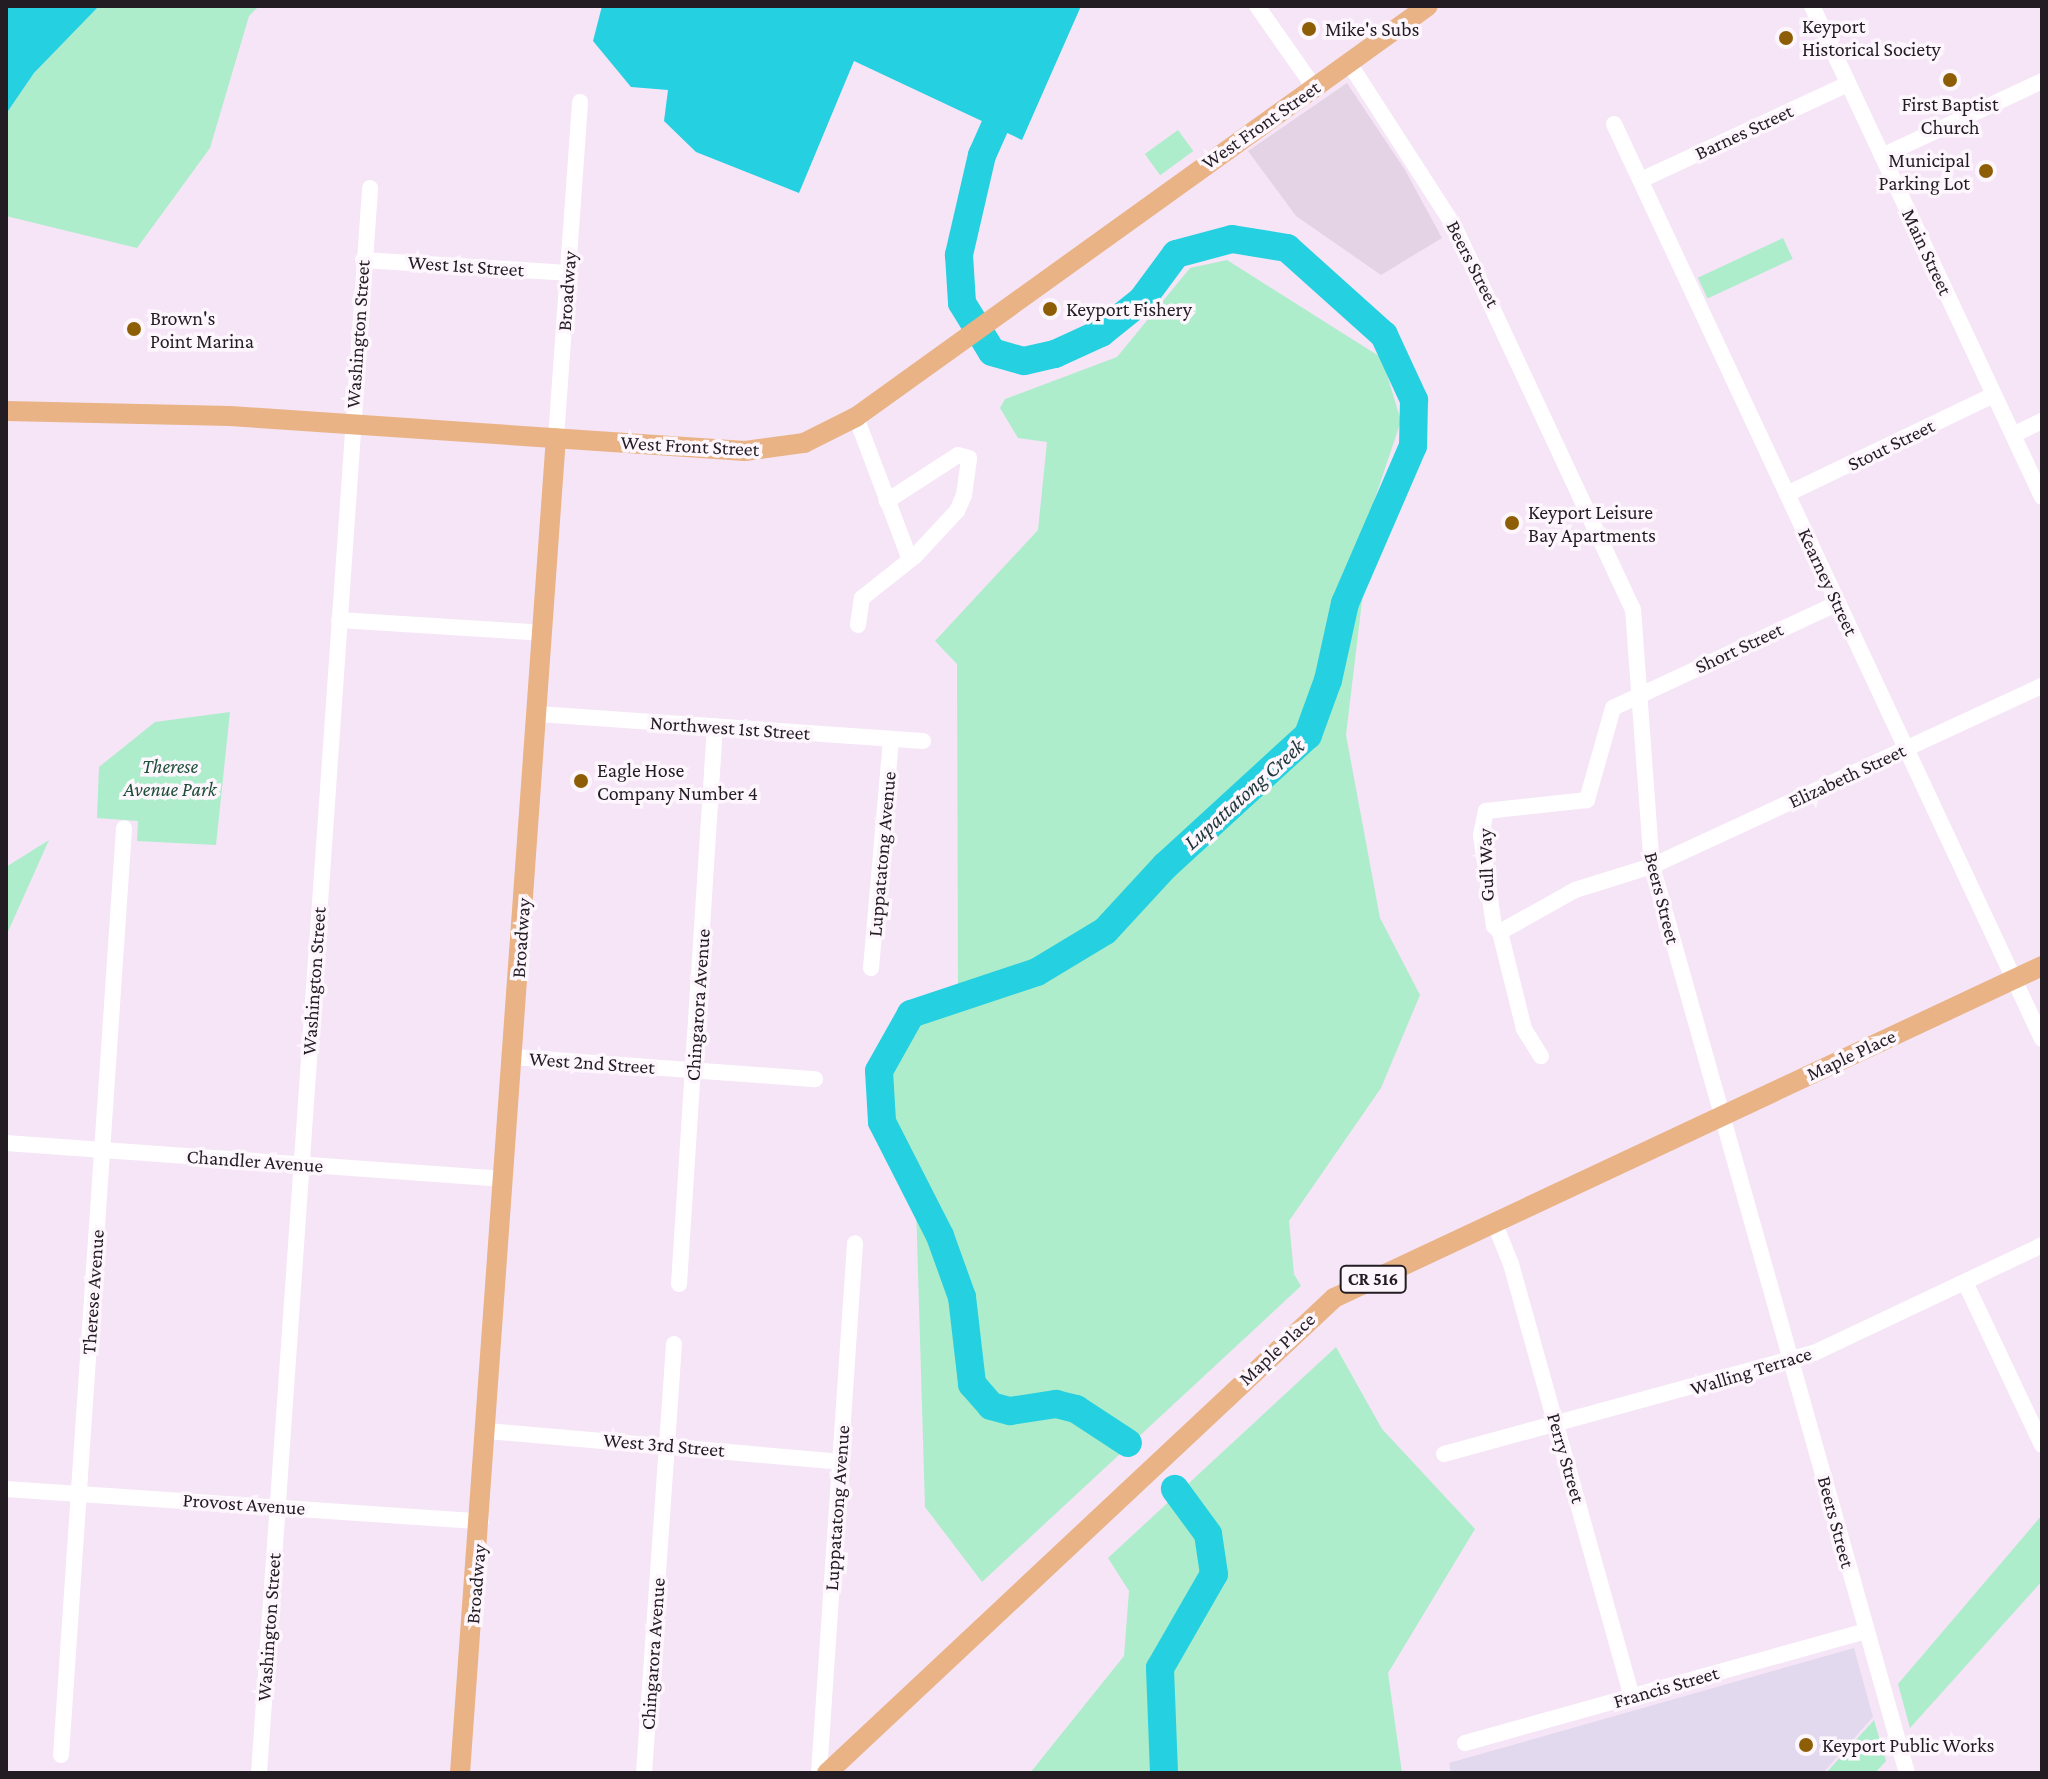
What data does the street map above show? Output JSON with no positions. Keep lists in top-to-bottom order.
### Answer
{
  "streets": {
    "main road": [
      "West Front Street",
      "Broadway",
      "Maple Place",
      "CR 516"
    ],
    "street": [
      "Barnes Street",
      "Main Street",
      "Beers Street",
      "West 1st Street",
      "Washington Street",
      "Stout Street",
      "Kearney Street",
      "Short Street",
      "Northwest 1st Street",
      "Elizabeth Street",
      "Luppatatong Avenue",
      "Gull Way",
      "Chingarora Avenue",
      "West 2nd Street",
      "Chandler Avenue",
      "Therese Avenue",
      "Walling Terrace",
      "West 3rd Street",
      "Perry Street",
      "Provost Avenue",
      "Francis Street"
    ]
  },
  "crossings": [
    ["West Front Street", "Beers Street"],
    ["West Front Street", "Broadway"],
    ["West Front Street", "Washington Street"],
    ["Barnes Street", "Main Street"],
    ["Barnes Street", "Kearney Street"],
    ["Main Street", "Stout Street"],
    ["Beers Street", "Short Street"],
    ["Beers Street", "Elizabeth Street"],
    ["Beers Street", "Gull Way"],
    ["Beers Street", "Maple Place"],
    ["Beers Street", "Walling Terrace"],
    ["Beers Street", "Francis Street"],
    ["West 1st Street", "Broadway"],
    ["West 1st Street", "Washington Street"],
    ["Broadway", "Northwest 1st Street"],
    ["Broadway", "West 2nd Street"],
    ["Broadway", "Chandler Avenue"],
    ["Broadway", "West 3rd Street"],
    ["Broadway", "Provost Avenue"],
    ["Washington Street", "Chandler Avenue"],
    ["Washington Street", "Provost Avenue"],
    ["Stout Street", "Kearney Street"],
    ["Kearney Street", "Short Street"],
    ["Kearney Street", "Elizabeth Street"],
    ["Kearney Street", "Maple Place"],
    ["Short Street", "Gull Way"],
    ["Northwest 1st Street", "Luppatatong Avenue"],
    ["Northwest 1st Street", "Chingarora Avenue"],
    ["Elizabeth Street", "Gull Way"],
    ["Luppatatong Avenue", "West 3rd Street"],
    ["Chingarora Avenue", "West 2nd Street"],
    ["Chingarora Avenue", "West 3rd Street"],
    ["Maple Place", "Perry Street"],
    ["Chandler Avenue", "Therese Avenue"],
    ["Therese Avenue", "Provost Avenue"],
    ["Walling Terrace", "Perry Street"],
    ["Perry Street", "Francis Street"]
  ],
  "water": ["Lupattatong Creek"],
  "parks": ["Therese Avenue Park"],
  "places": [
    "Mike's Subs",
    "Keyport Historical Society",
    "First Baptist Church",
    "Municipal Parking Lot",
    "Keyport Fishery",
    "Brown's Point Marina",
    "Keyport Leisure Bay Apartments",
    "Eagle Hose Company Number 4",
    "Keyport Public Works"
  ]
}
